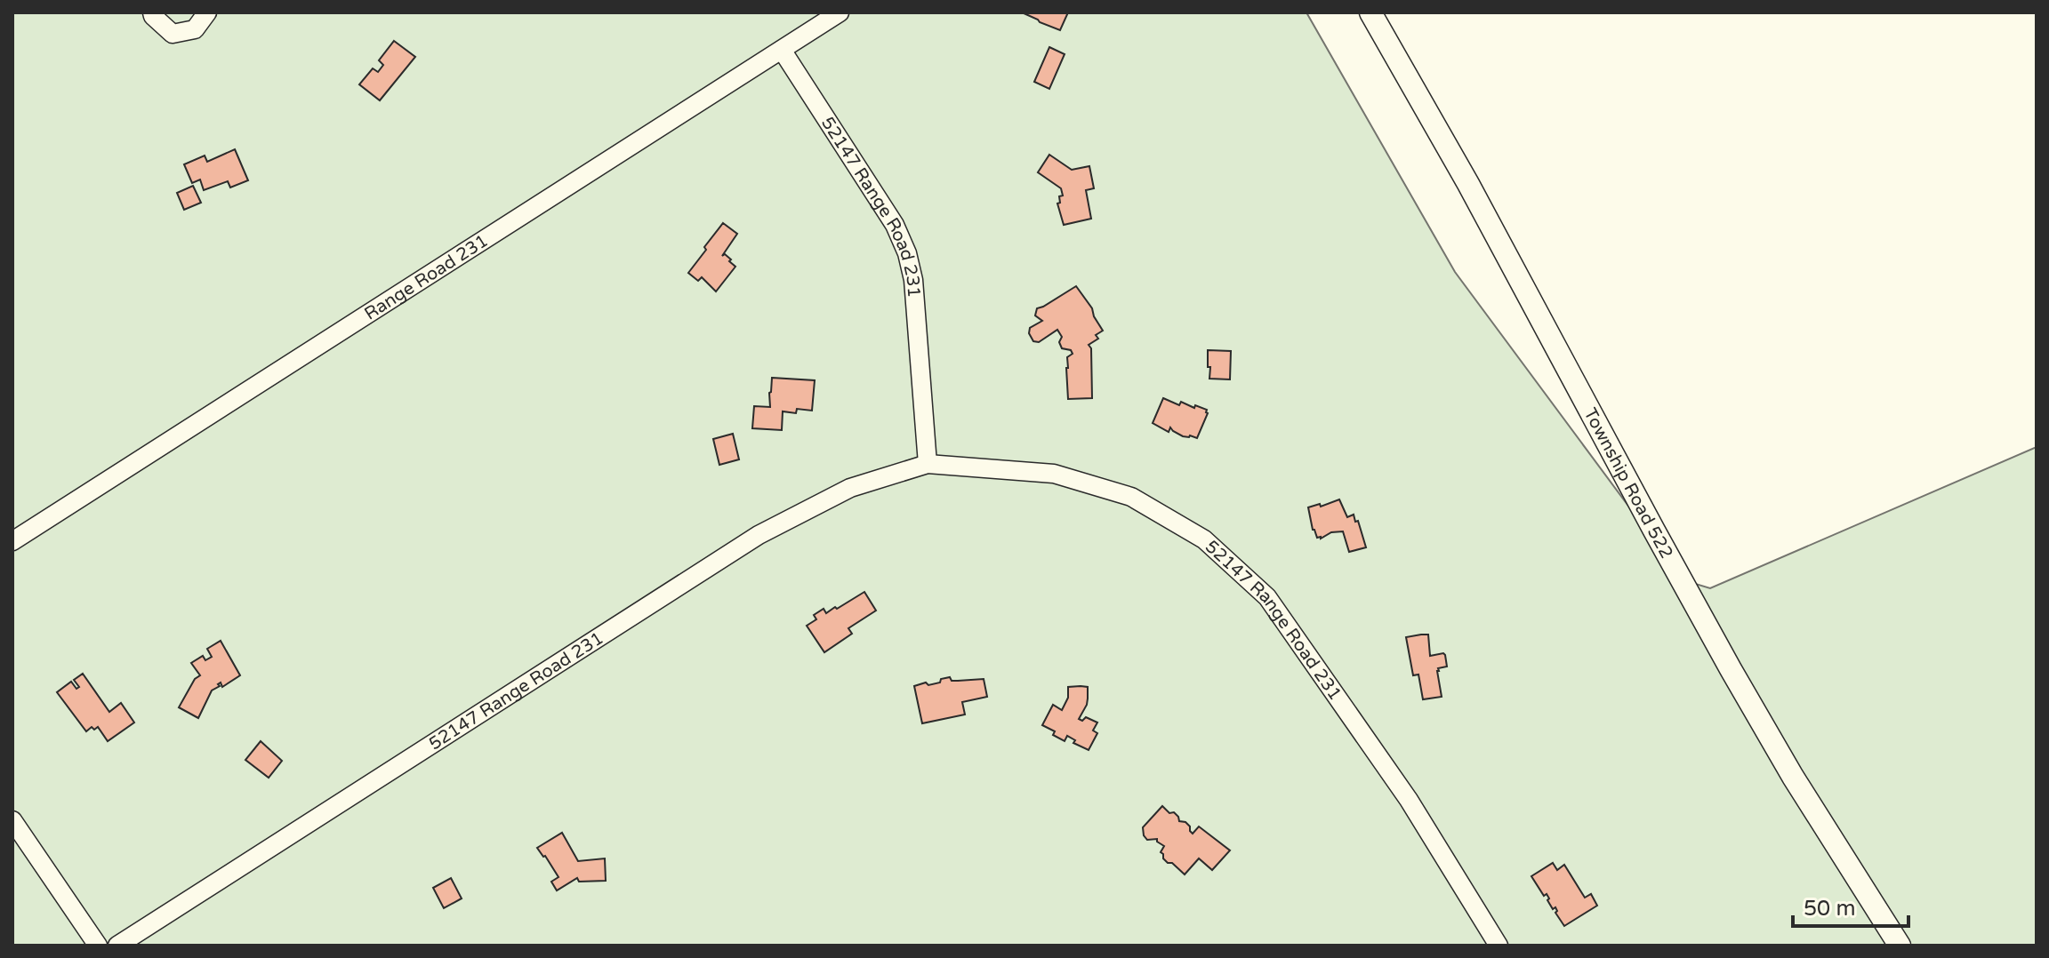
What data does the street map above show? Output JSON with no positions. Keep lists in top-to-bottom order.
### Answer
{
  "streets": {
    "main road": ["Township Road 522"],
    "street": ["52147 Range Road 231", "Range Road 231"]
  },
  "crossings": [
    ["52147 Range Road 231", "Range Road 231"]
  ],
  "scale_bar": "50 m"
}
